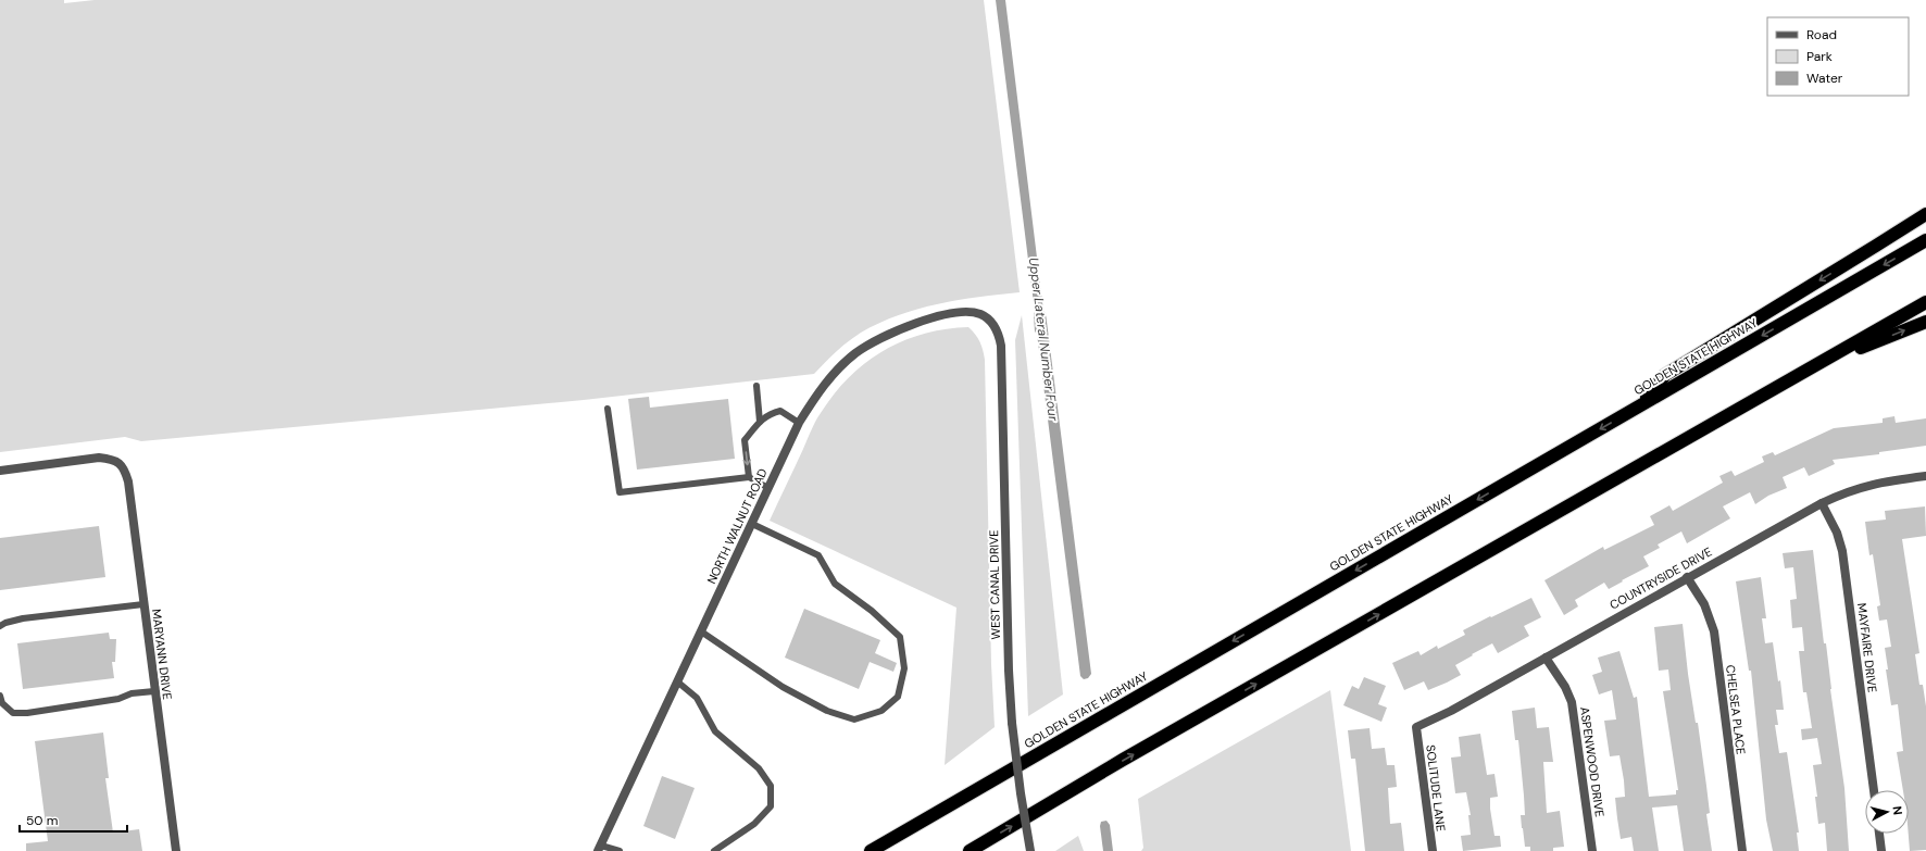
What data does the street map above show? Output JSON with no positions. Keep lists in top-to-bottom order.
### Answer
{
  "streets": {
    "highway": ["GOLDEN STATE HIGHWAY"],
    "street": [
      "NORTH WALNUT ROAD",
      "COUNTRYSIDE DRIVE",
      "WEST CANAL DRIVE",
      "MAYFAIRE DRIVE",
      "MARYANN DRIVE",
      "CHELSEA PLACE",
      "ASPENWOOD DRIVE",
      "SOLITUDE LANE"
    ]
  },
  "crossings": [
    ["NORTH WALNUT ROAD", "WEST CANAL DRIVE"],
    ["COUNTRYSIDE DRIVE", "MAYFAIRE DRIVE"],
    ["COUNTRYSIDE DRIVE", "CHELSEA PLACE"],
    ["COUNTRYSIDE DRIVE", "ASPENWOOD DRIVE"],
    ["COUNTRYSIDE DRIVE", "SOLITUDE LANE"]
  ],
  "water": ["Upper Lateral Number Four"],
  "legend": ["Road", "Park", "Water"],
  "scale_bar": "50 m",
  "north": "right"
}
